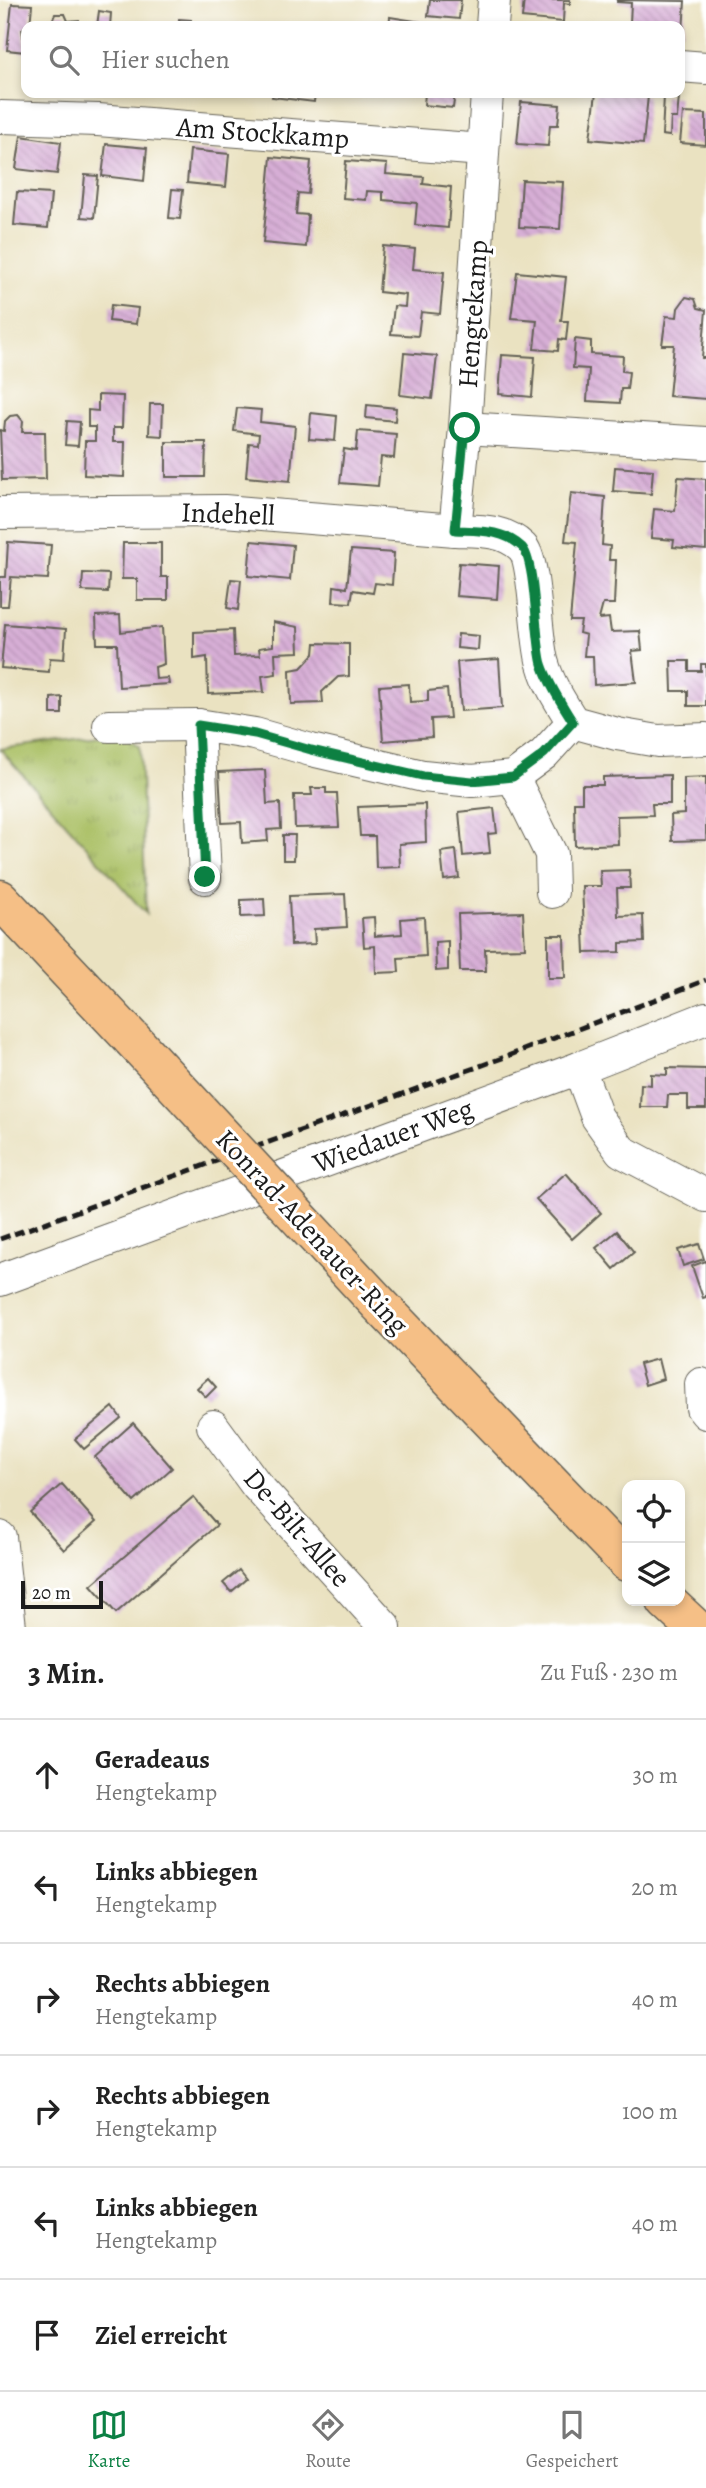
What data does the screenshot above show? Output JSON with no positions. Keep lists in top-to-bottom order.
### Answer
{
  "streets": {
    "main road": ["Konrad-Adenauer-Ring"],
    "street": [
      "Am Stockkamp",
      "Hengtekamp",
      "Indehell",
      "Wiedauer Weg",
      "De-Bilt-Allee"
    ]
  },
  "crossings": [
    ["Am Stockkamp", "Hengtekamp"],
    ["Hengtekamp", "Indehell"]
  ],
  "scale_bar": "20 m",
  "page": {
    "search": "Hier suchen",
    "scale": "20 m",
    "heading": ["3 Min.", "Zu Fuß · 230 m"],
    "list": [
      ["Geradeaus", "Hengtekamp", "30 m"],
      ["Links abbiegen", "Hengtekamp", "20 m"],
      ["Rechts abbiegen", "Hengtekamp", "40 m"],
      ["Rechts abbiegen", "Hengtekamp", "100 m"],
      ["Links abbiegen", "Hengtekamp", "40 m"],
      "Ziel erreicht"
    ],
    "nav": ["Karte", "Route", "Gespeichert"]
  }
}
